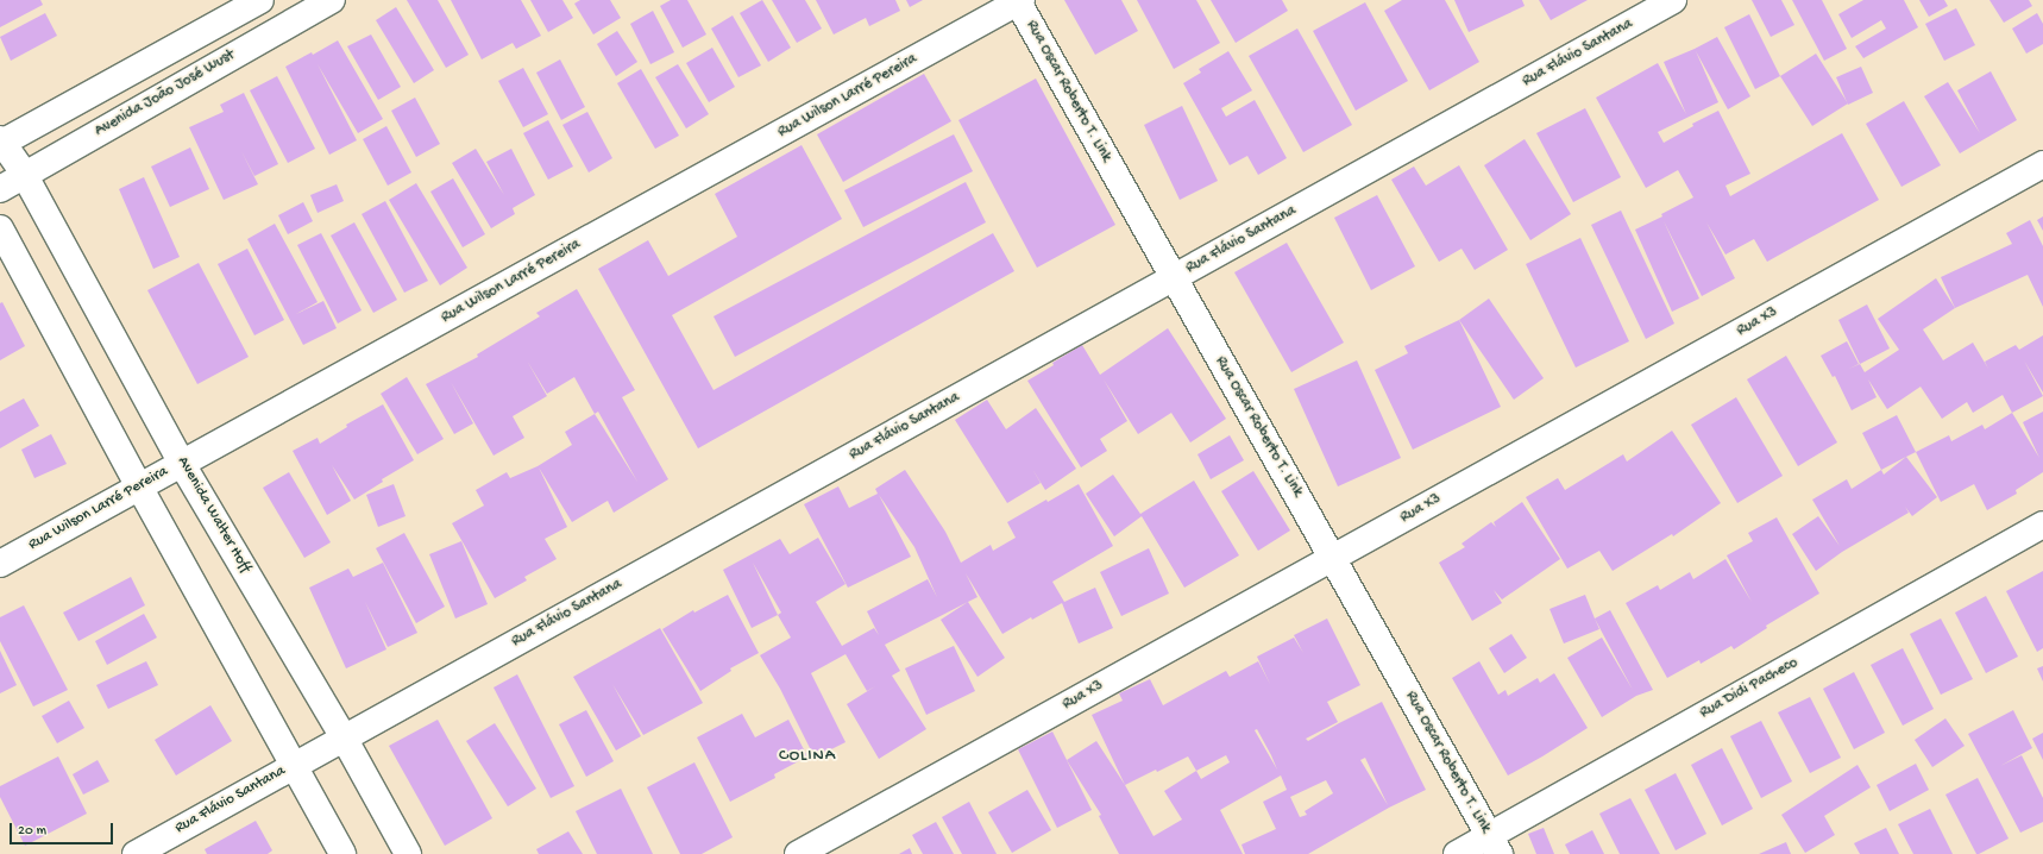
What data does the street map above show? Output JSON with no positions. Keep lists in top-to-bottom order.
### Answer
{
  "streets": {
    "street": [
      "Rua Flávio Santana",
      "Rua Oscar Roberto T. Link",
      "Avenida João José Wust",
      "Rua Wilson Larré Pereira",
      "Rua X3",
      "Avenida Walter Hoff",
      "Rua Didi Pacheco"
    ]
  },
  "crossings": [
    ["Rua Flávio Santana", "Rua Oscar Roberto T. Link"],
    ["Rua Flávio Santana", "Avenida Walter Hoff"],
    ["Rua Oscar Roberto T. Link", "Rua Wilson Larré Pereira"],
    ["Rua Oscar Roberto T. Link", "Rua X3"],
    ["Rua Oscar Roberto T. Link", "Rua Didi Pacheco"],
    ["Avenida João José Wust", "Avenida Walter Hoff"],
    ["Rua Wilson Larré Pereira", "Avenida Walter Hoff"]
  ],
  "districts": ["COLINA"],
  "scale_bar": "20 m"
}
